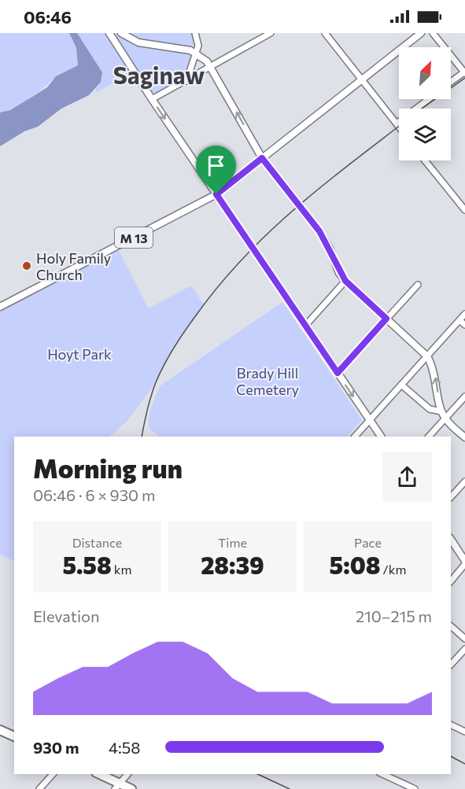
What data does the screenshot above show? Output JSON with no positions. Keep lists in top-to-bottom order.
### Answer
{
  "streets": {
    "main road": ["M 13"]
  },
  "districts": ["Saginaw"],
  "parks": ["Hoyt Park", "Brady Hill Cemetery"],
  "places": ["Holy Family Church"],
  "north": "top right",
  "page": {
    "status": "06:46",
    "heading": ["Morning run", "06:46 · 6 × 930 m"],
    "stats": [
      ["Distance", "5.58 km"],
      ["Time", "28:39"],
      ["Pace", "5:08 /km"]
    ],
    "chart": ["Elevation", "210–215 m"],
    "list": [
      {
        "name": "930 m",
        "note": "4:58"
      }
    ]
  }
}
